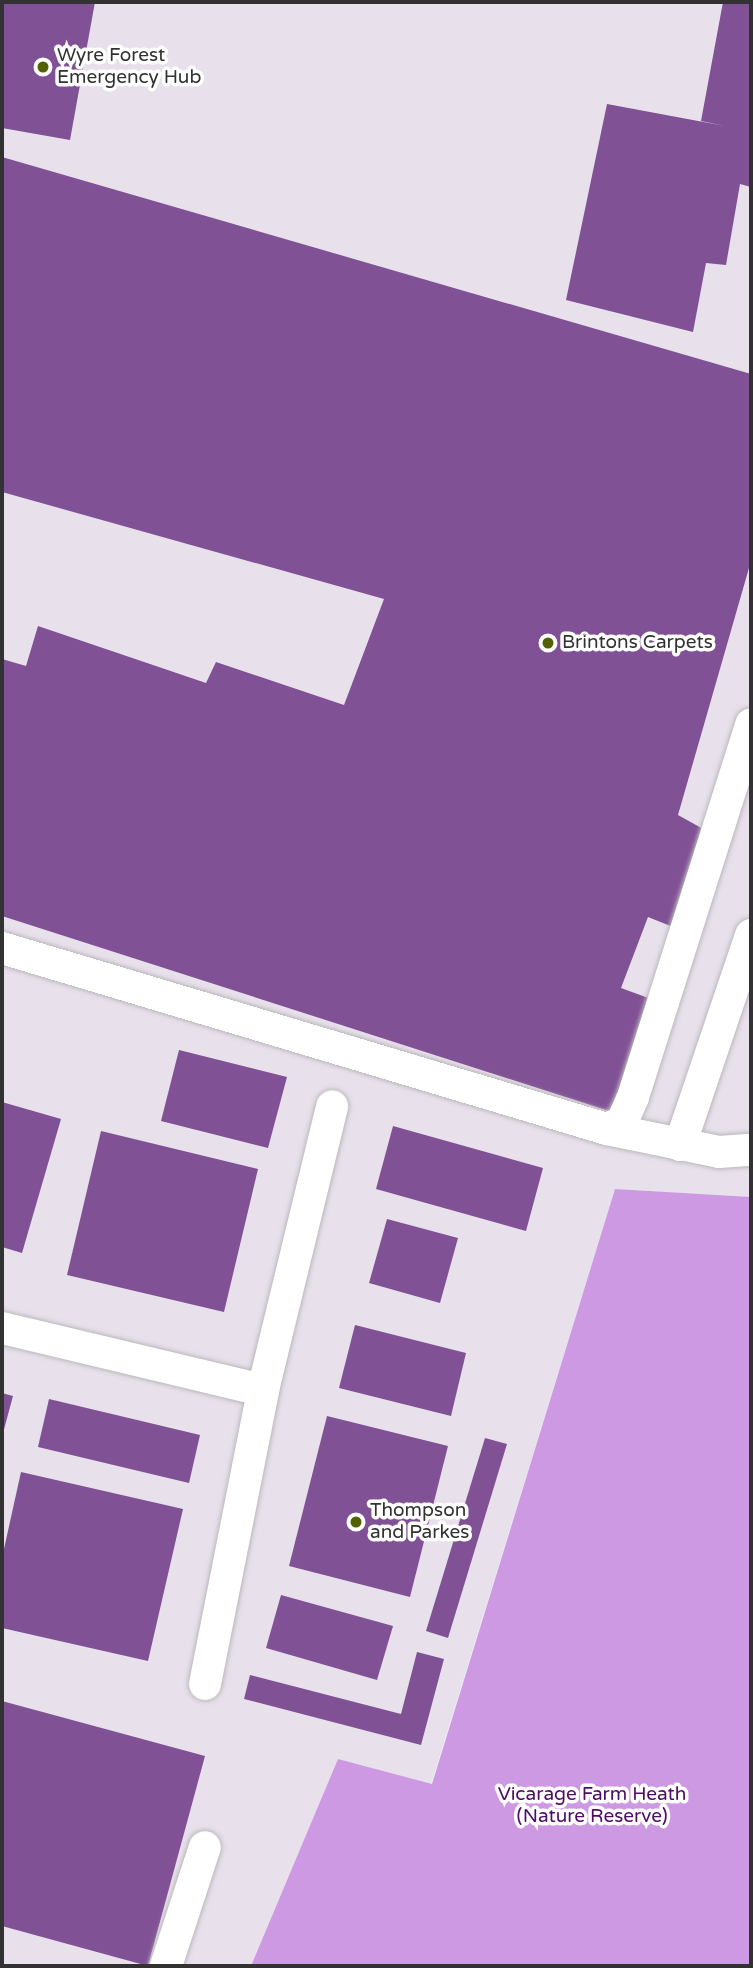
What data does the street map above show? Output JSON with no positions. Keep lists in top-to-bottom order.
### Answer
{
  "parks": ["Vicarage Farm Heath (Nature Reserve)"],
  "places": ["Wyre Forest Emergency Hub", "Brintons Carpets", "Thompson and Parkes"]
}
